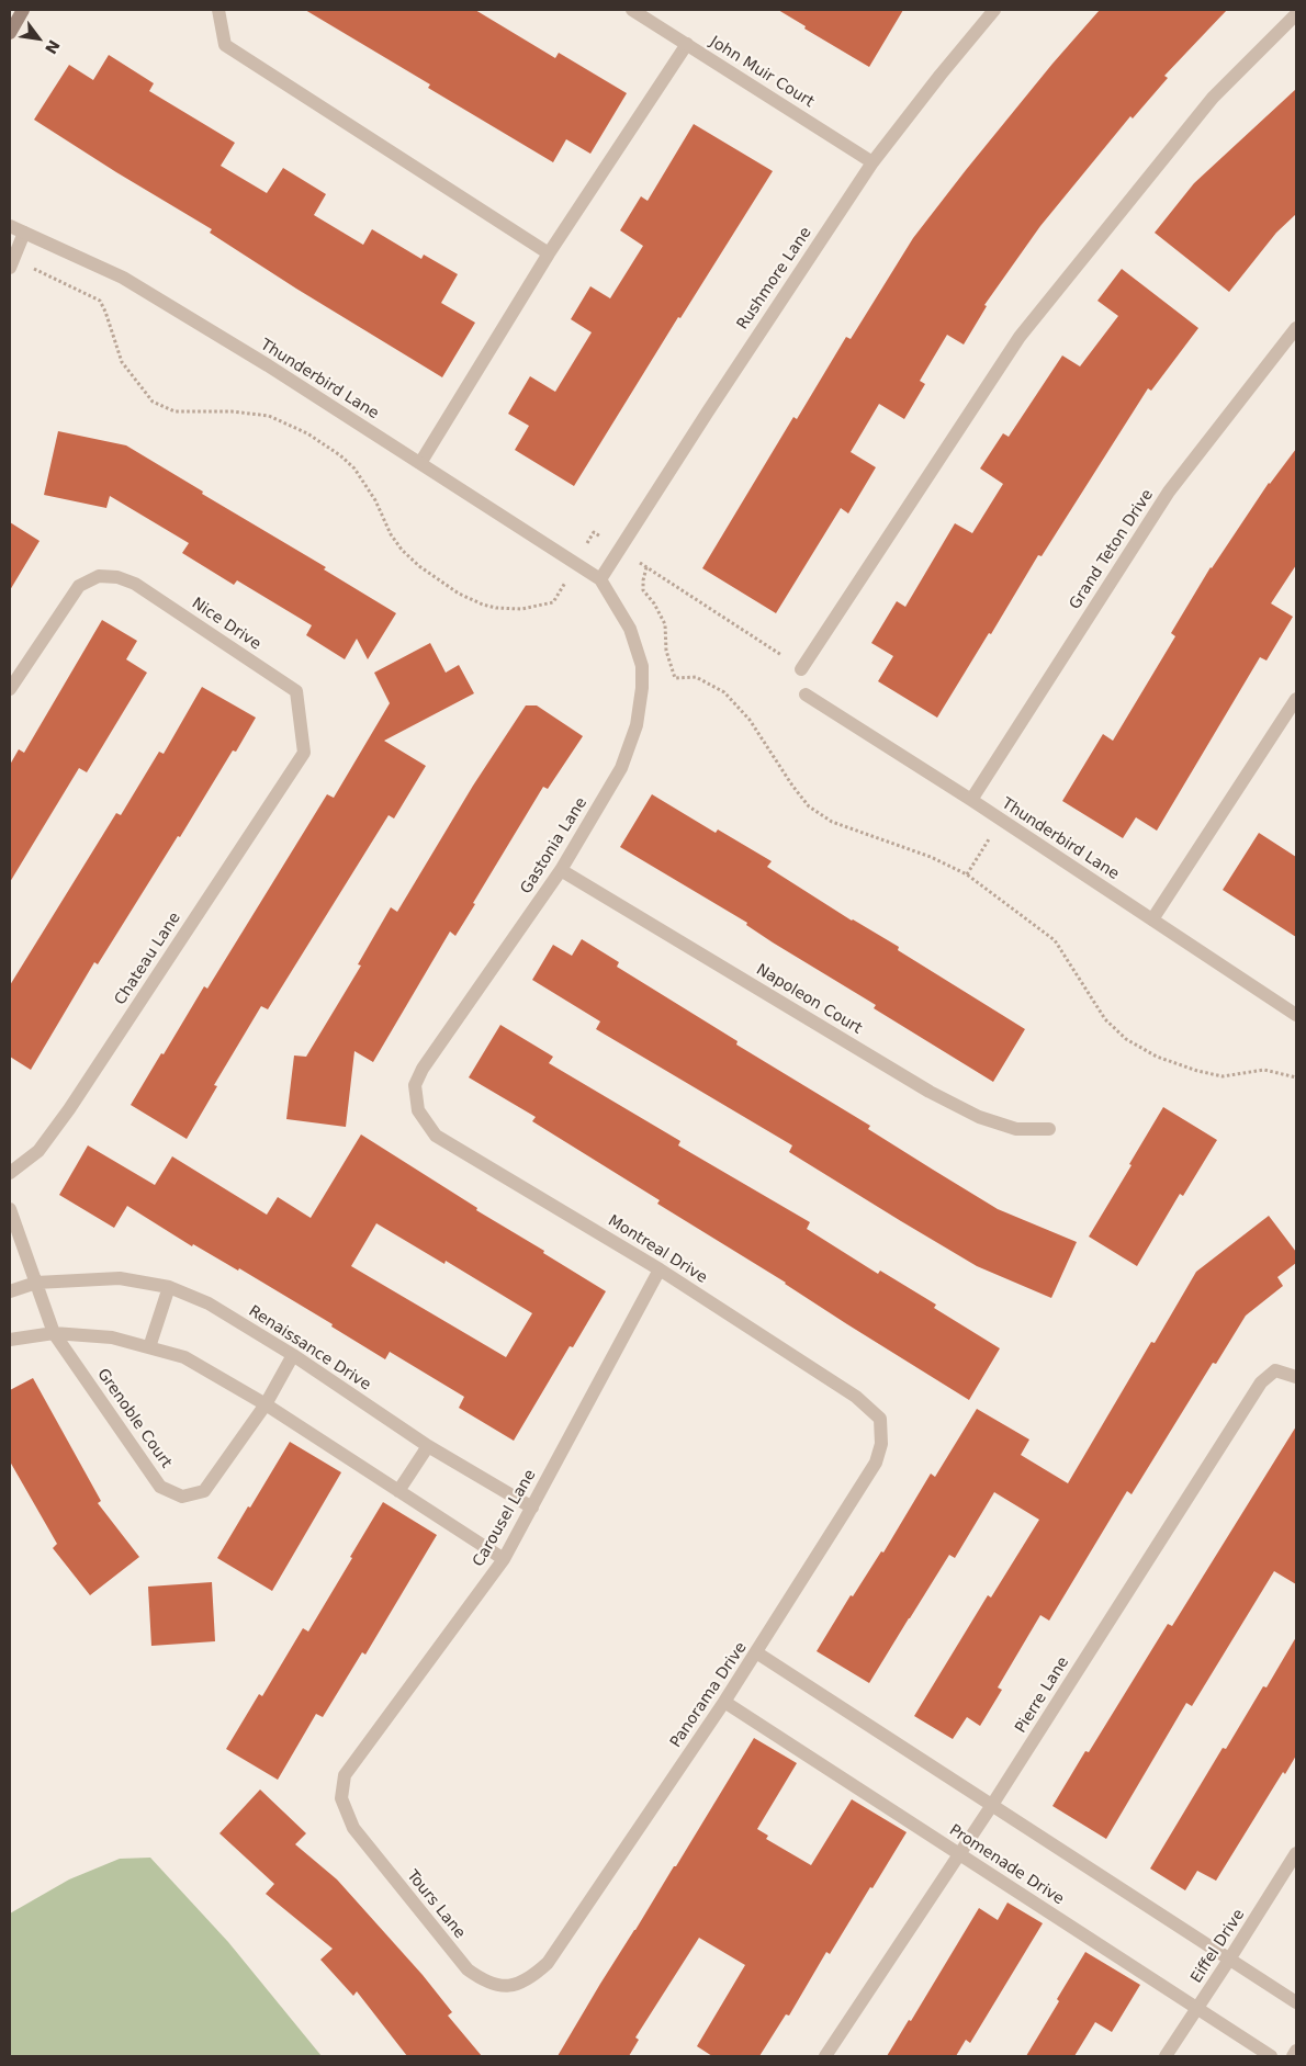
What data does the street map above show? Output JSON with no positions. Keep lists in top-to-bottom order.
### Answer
{
  "streets": {
    "street": [
      "John Muir Court",
      "Rushmore Lane",
      "Thunderbird Lane",
      "Grand Teton Drive",
      "Nice Drive",
      "Gastonia Lane",
      "Chateau Lane",
      "Napoleon Court",
      "Montreal Drive",
      "Renaissance Drive",
      "Grenoble Court",
      "Carousel Lane",
      "Panorama Drive",
      "Pierre Lane",
      "Promenade Drive",
      "Tours Lane",
      "Eiffel Drive"
    ]
  },
  "crossings": [
    ["John Muir Court", "Rushmore Lane"],
    ["Rushmore Lane", "Thunderbird Lane"],
    ["Rushmore Lane", "Gastonia Lane"],
    ["Thunderbird Lane", "Grand Teton Drive"],
    ["Thunderbird Lane", "Gastonia Lane"],
    ["Nice Drive", "Chateau Lane"],
    ["Gastonia Lane", "Napoleon Court"],
    ["Gastonia Lane", "Montreal Drive"],
    ["Montreal Drive", "Carousel Lane"],
    ["Montreal Drive", "Panorama Drive"],
    ["Renaissance Drive", "Grenoble Court"],
    ["Renaissance Drive", "Carousel Lane"],
    ["Carousel Lane", "Tours Lane"],
    ["Panorama Drive", "Promenade Drive"],
    ["Panorama Drive", "Tours Lane"],
    ["Pierre Lane", "Promenade Drive"],
    ["Promenade Drive", "Eiffel Drive"]
  ],
  "north": "bottom right"
}
